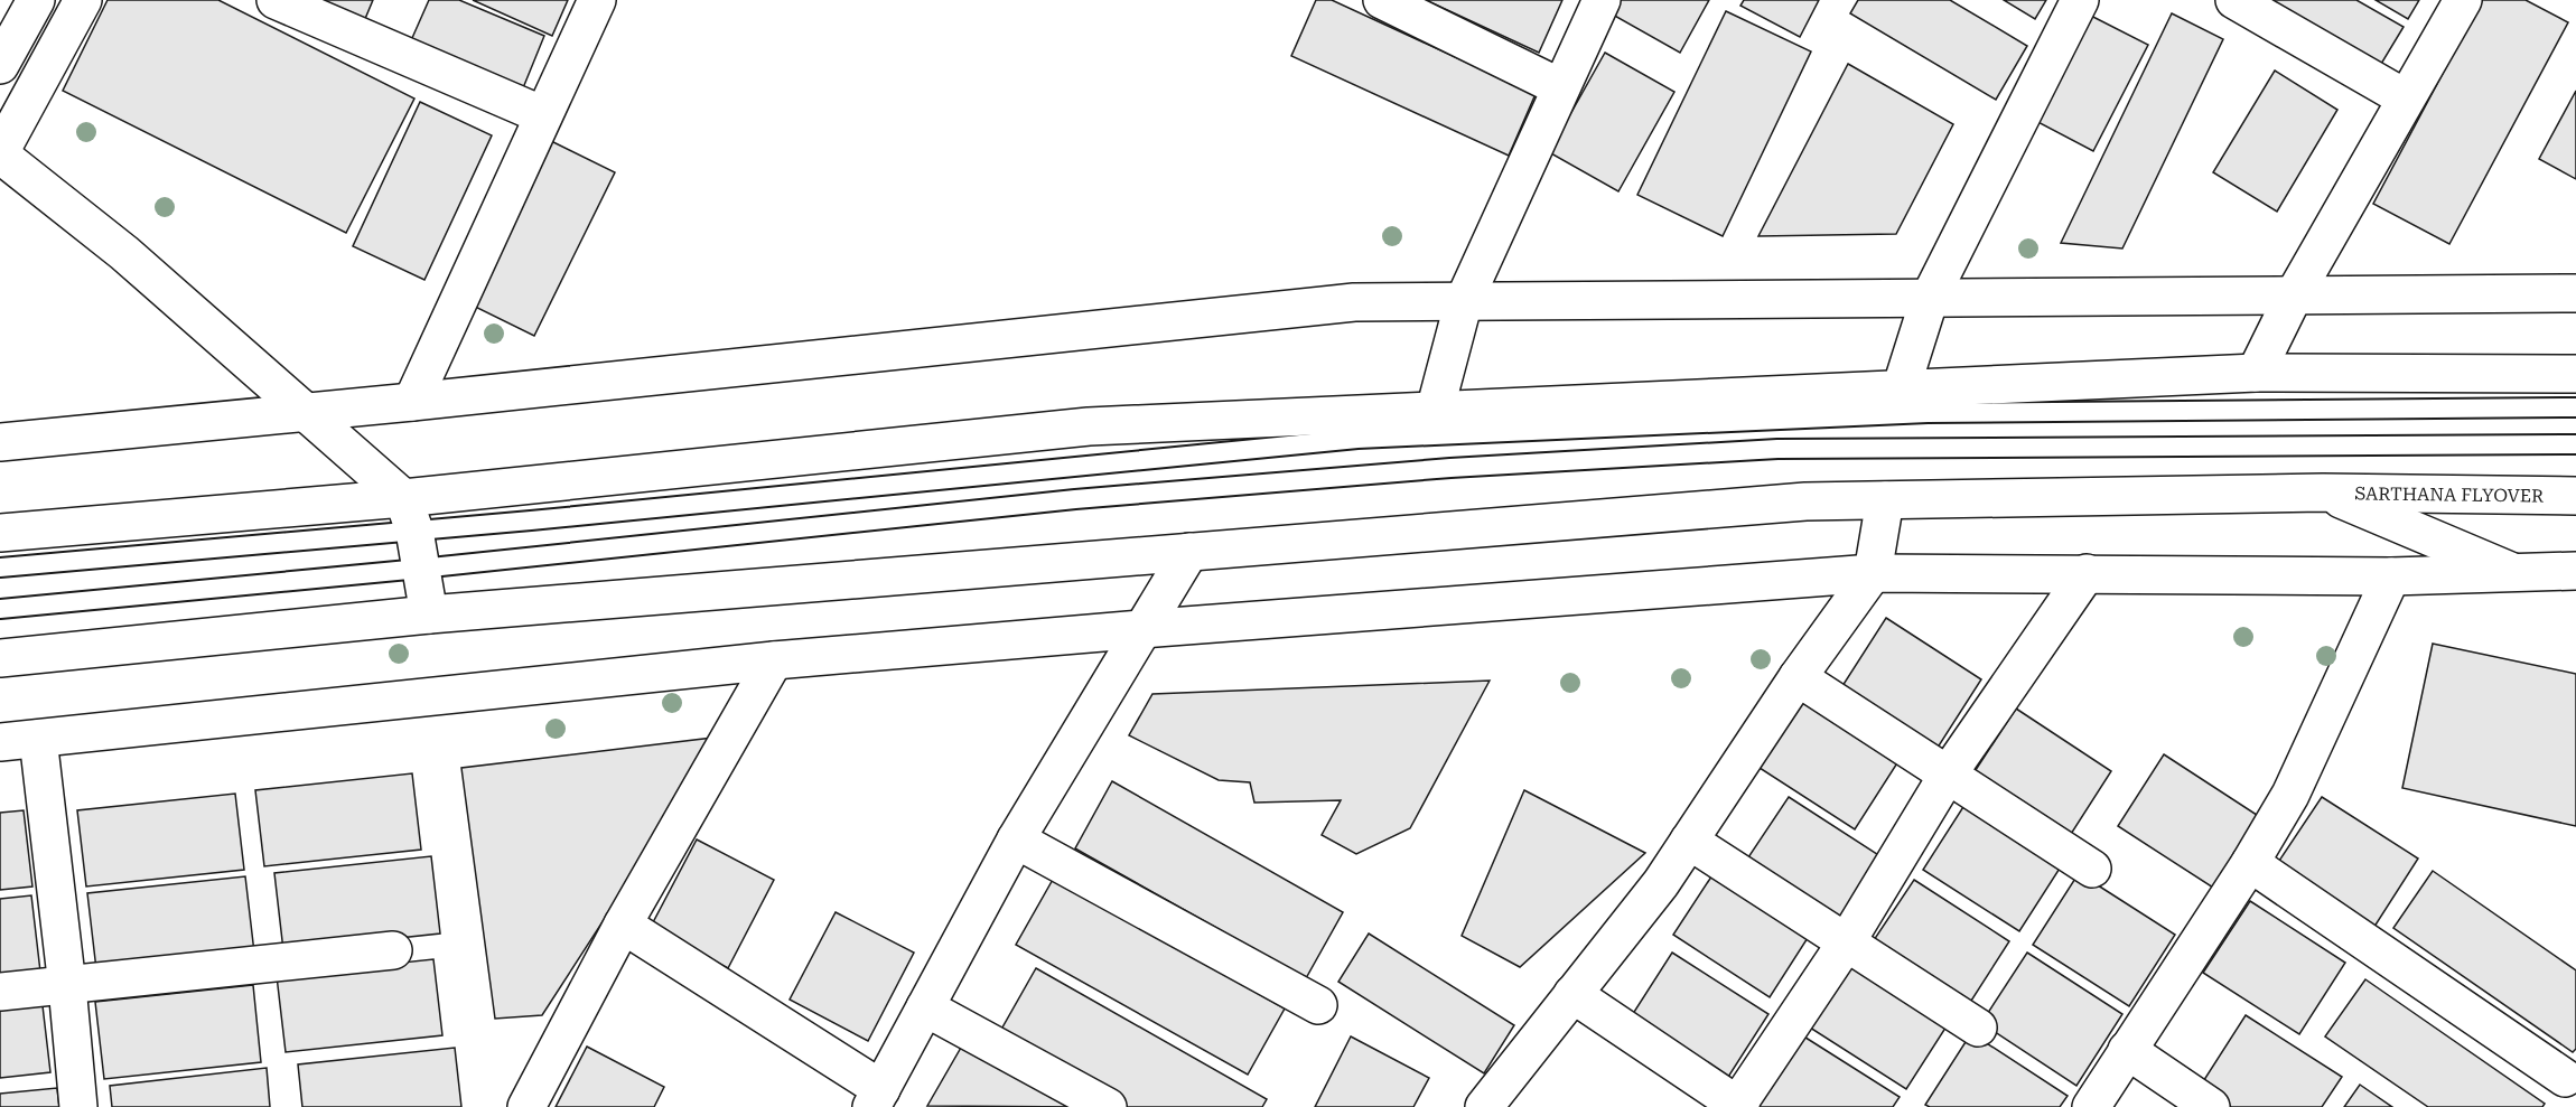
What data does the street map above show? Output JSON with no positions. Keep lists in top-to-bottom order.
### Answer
{
  "streets": {
    "street": ["SARTHANA FLYOVER"]
  }
}
